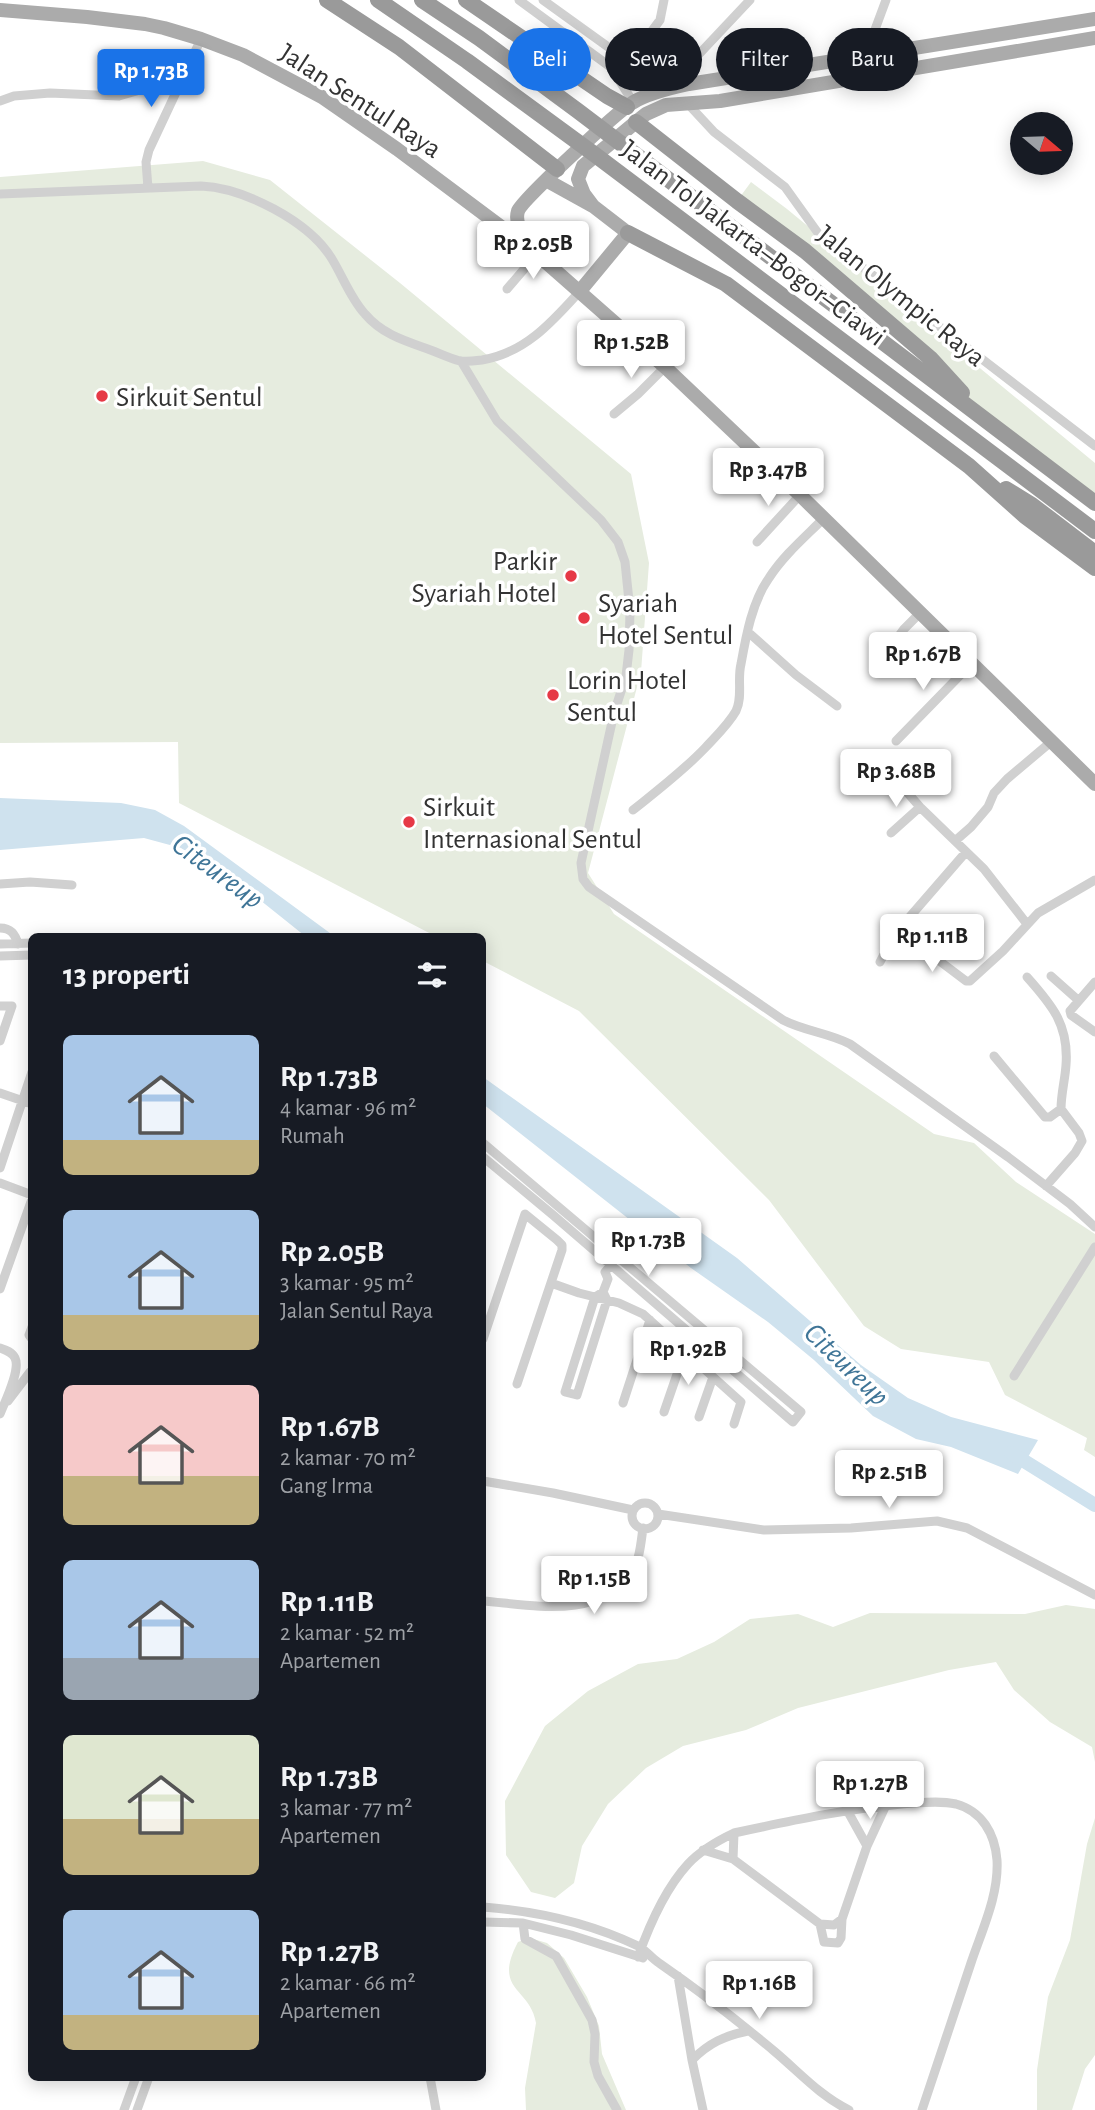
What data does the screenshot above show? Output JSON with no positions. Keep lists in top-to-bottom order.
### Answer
{
  "streets": {
    "highway": ["Jalan Tol Jakarta–Bogor–Ciawi"],
    "main road": ["Jalan Sentul Raya"],
    "street": ["Jalan Olympic Raya"]
  },
  "water": ["Citeureup"],
  "places": [
    "Sirkuit Sentul",
    "Parkir Syariah Hotel",
    "Syariah Hotel Sentul",
    "Lorin Hotel Sentul",
    "Sirkuit Internasional Sentul"
  ],
  "north": "right",
  "page": {
    "chip": [
      "Beli",
      "Sewa",
      "Filter",
      "Baru"
    ],
    "price": [
      "Rp 1.73B",
      "Rp 2.05B",
      "Rp 1.52B",
      "Rp 3.47B",
      "Rp 1.67B",
      "Rp 3.68B",
      "Rp 1.11B",
      "Rp 1.73B",
      "Rp 1.92B",
      "Rp 2.51B",
      "Rp 1.15B",
      "Rp 1.27B",
      "Rp 1.16B"
    ],
    "heading": "13 properti",
    "list": [
      {
        "name": "Rp 1.73B",
        "note": "4 kamar · 96 m² · Rumah"
      },
      {
        "name": "Rp 2.05B",
        "note": "3 kamar · 95 m² · Jalan Sentul Raya"
      },
      {
        "name": "Rp 1.67B",
        "note": "2 kamar · 70 m² · Gang Irma"
      },
      {
        "name": "Rp 1.11B",
        "note": "2 kamar · 52 m² · Apartemen"
      },
      {
        "name": "Rp 1.73B",
        "note": "3 kamar · 77 m² · Apartemen"
      },
      {
        "name": "Rp 1.27B",
        "note": "2 kamar · 66 m² · Apartemen"
      }
    ]
  }
}
